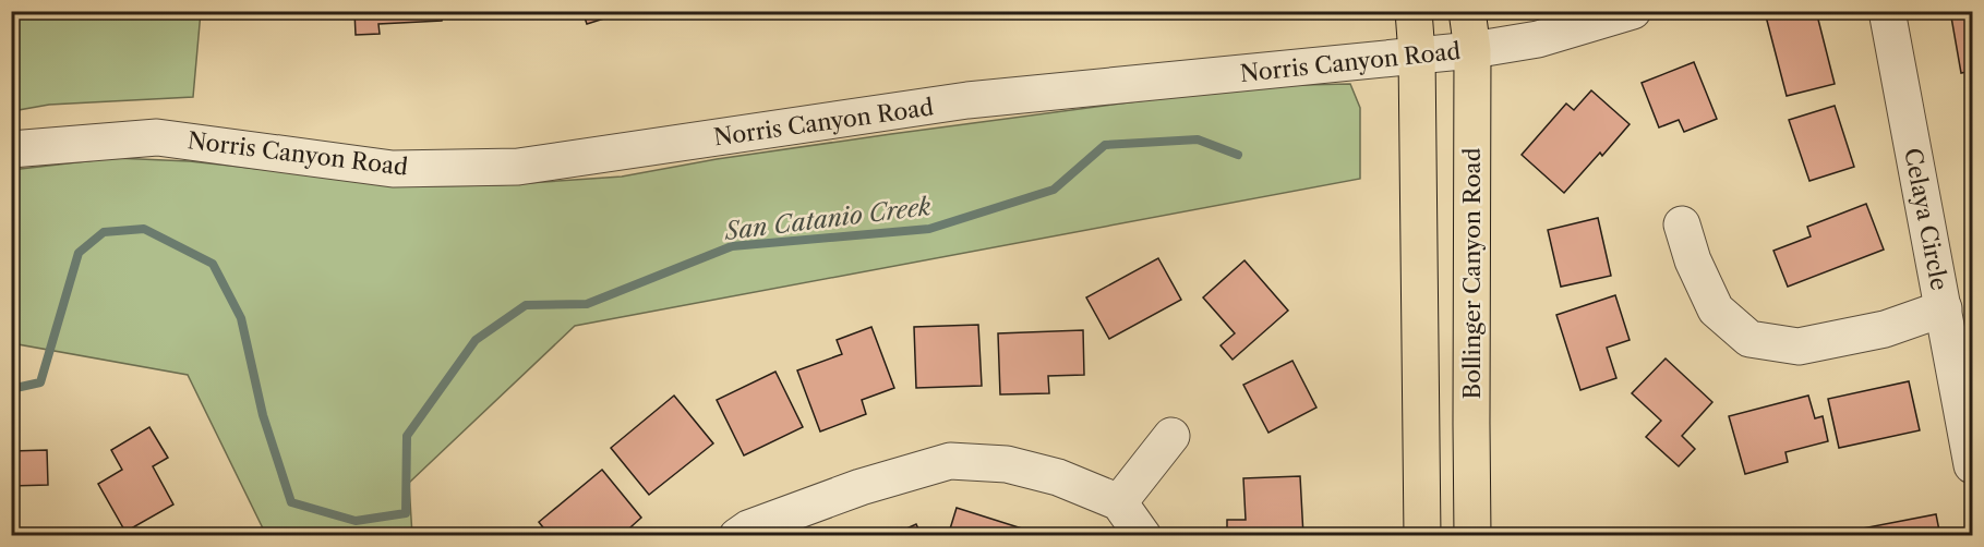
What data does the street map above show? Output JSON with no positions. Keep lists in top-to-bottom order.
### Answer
{
  "streets": {
    "main road": ["Bollinger Canyon Road"],
    "street": ["Norris Canyon Road", "Celaya Circle"]
  },
  "crossings": [
    ["Norris Canyon Road", "Bollinger Canyon Road"]
  ],
  "water": ["San Catanio Creek"]
}
